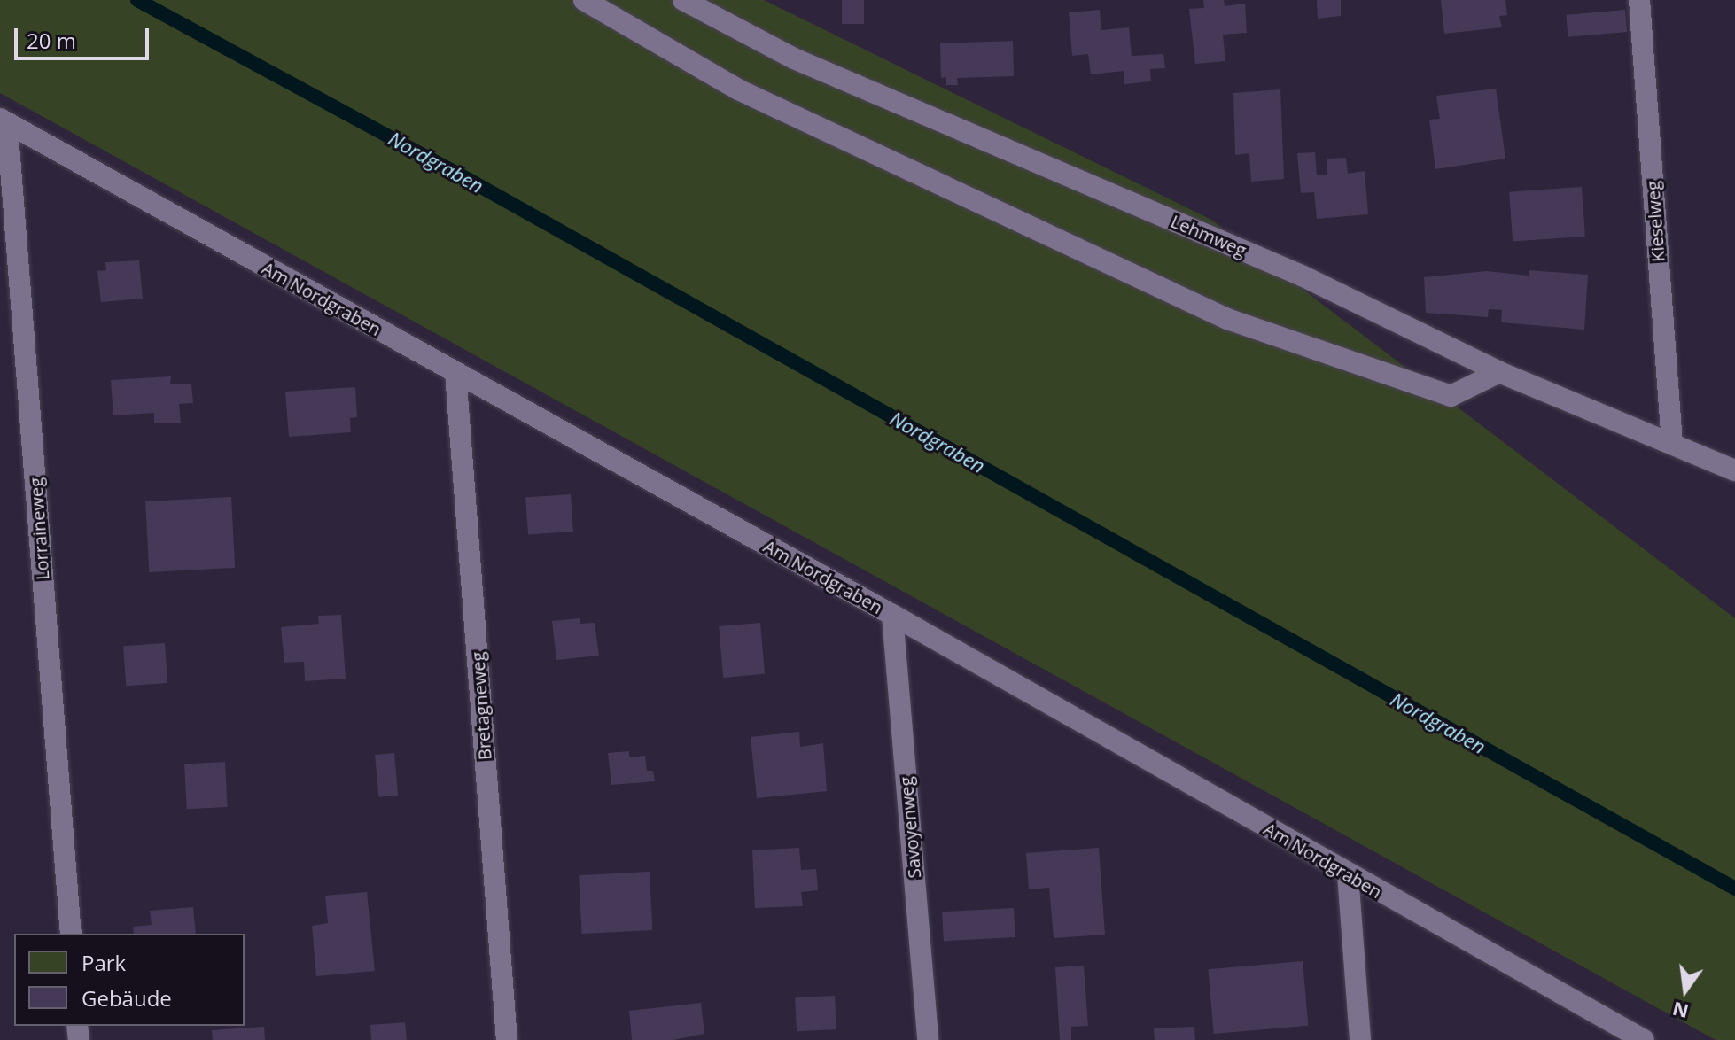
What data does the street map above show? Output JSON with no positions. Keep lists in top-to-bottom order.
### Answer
{
  "streets": {
    "lane": [
      "Kieselweg",
      "Lehmweg",
      "Am Nordgraben",
      "Lorraineweg",
      "Bretagneweg",
      "Savoyenweg"
    ]
  },
  "crossings": [
    ["Kieselweg", "Lehmweg"],
    ["Am Nordgraben", "Lorraineweg"],
    ["Am Nordgraben", "Bretagneweg"],
    ["Am Nordgraben", "Savoyenweg"]
  ],
  "water": ["Nordgraben"],
  "legend": ["Park", "Gebäude"],
  "scale_bar": "20 m",
  "north": "bottom"
}
